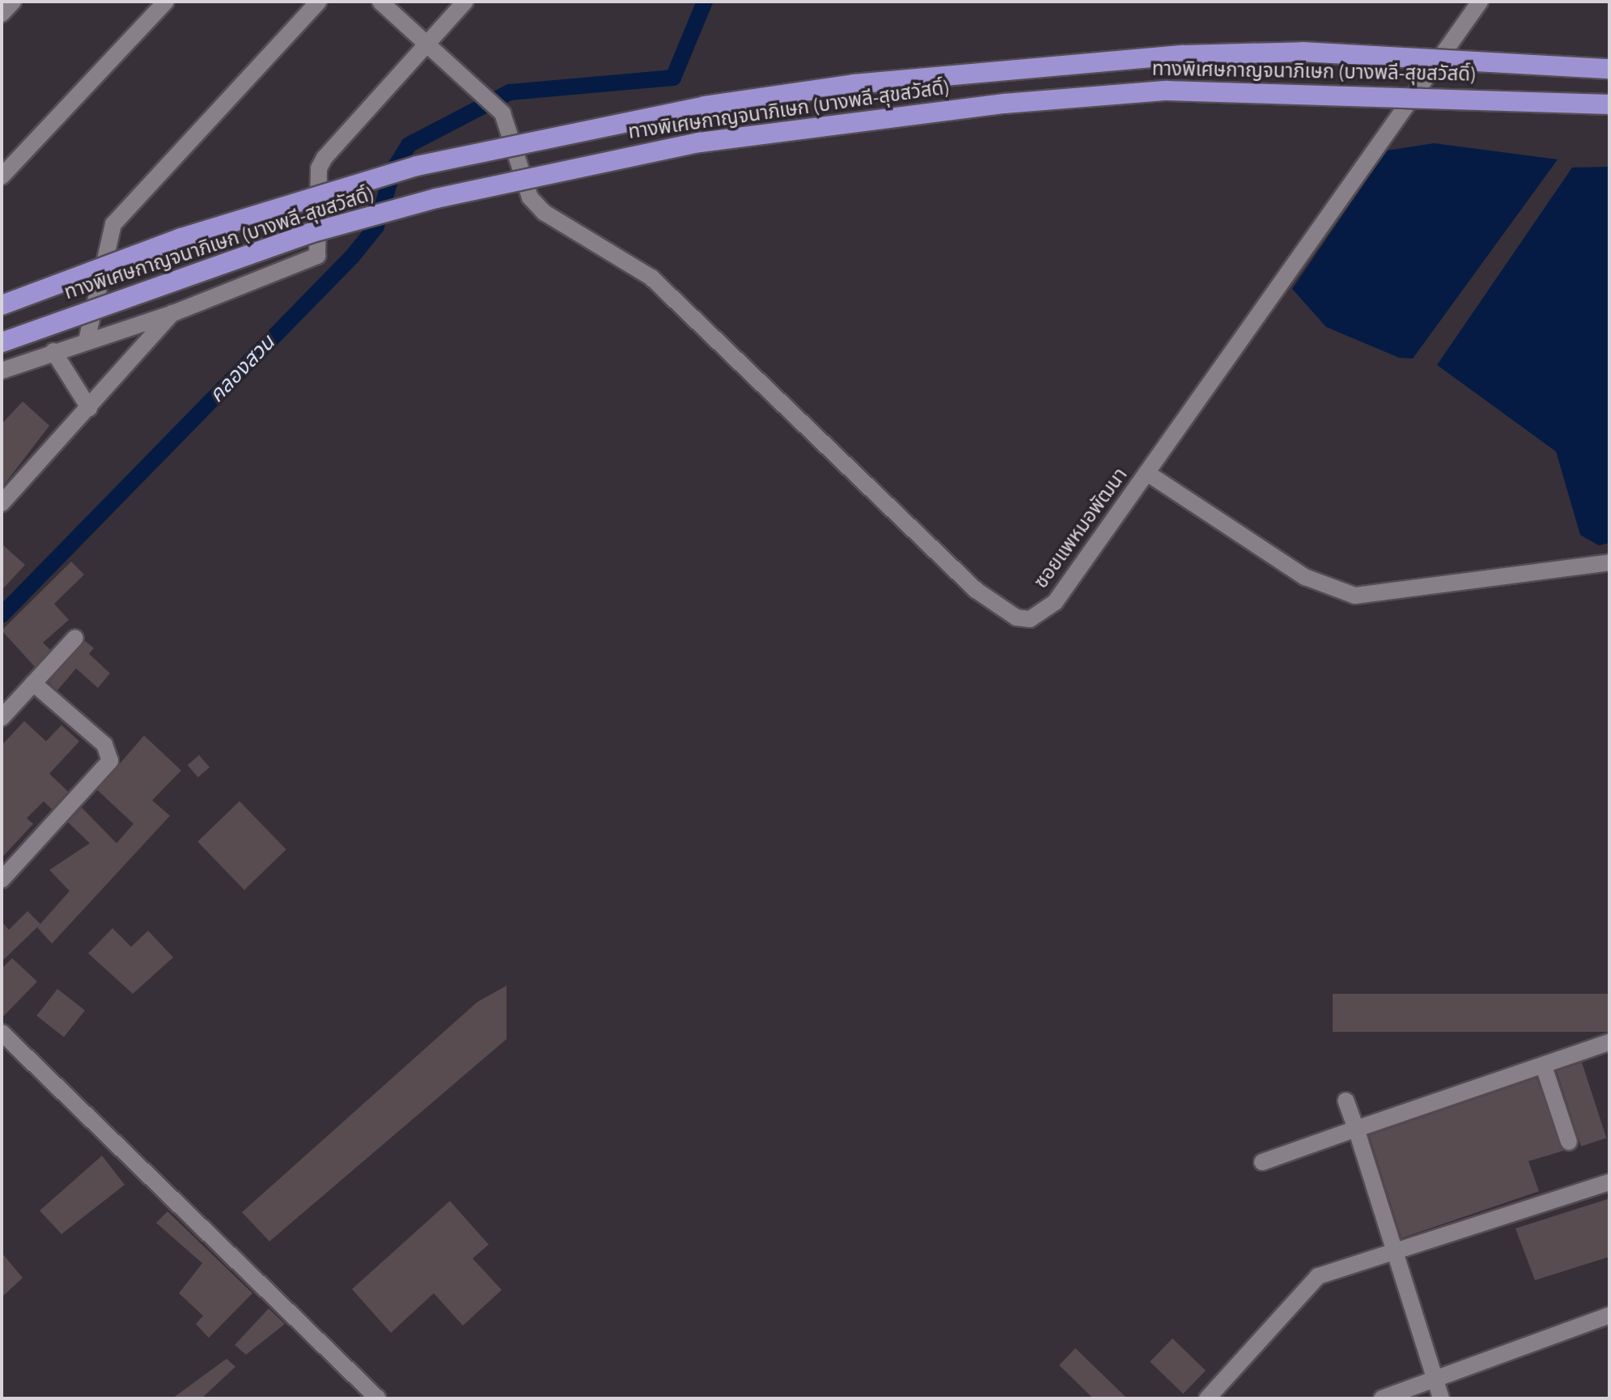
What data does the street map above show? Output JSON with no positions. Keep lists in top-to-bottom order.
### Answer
{
  "streets": {
    "highway": ["ทางพิเศษกาญจนาภิเษก (บางพลี-สุขสวัสดิ์)"],
    "street": ["ซอยแพหมอพัฒนา"]
  },
  "water": ["คลองสวน"]
}
